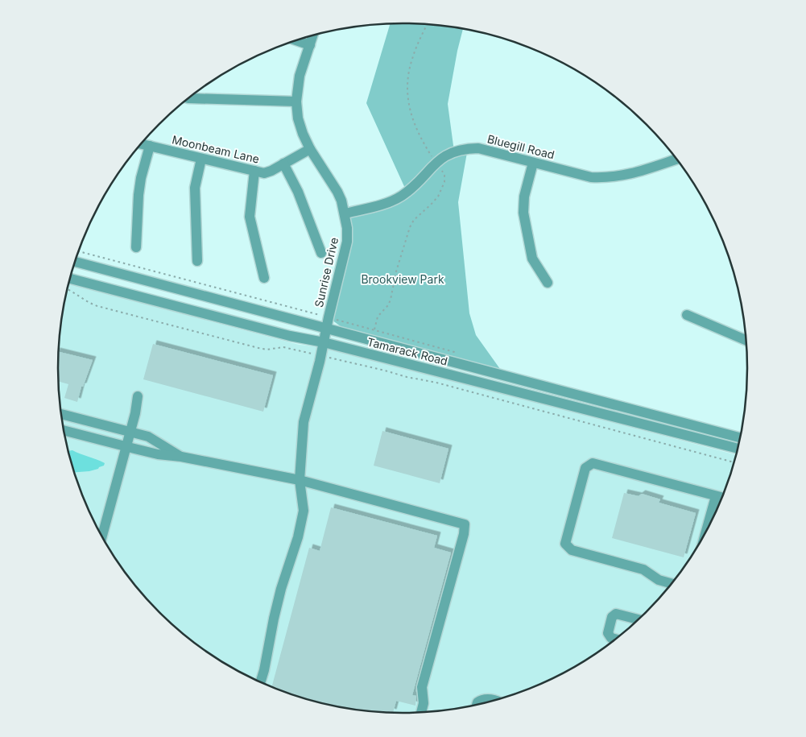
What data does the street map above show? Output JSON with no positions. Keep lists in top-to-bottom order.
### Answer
{
  "streets": {
    "street": [
      "Bluegill Road",
      "Moonbeam Lane",
      "Sunrise Drive",
      "Tamarack Road"
    ]
  },
  "crossings": [
    ["Bluegill Road", "Sunrise Drive"],
    ["Moonbeam Lane", "Sunrise Drive"],
    ["Sunrise Drive", "Tamarack Road"]
  ],
  "parks": ["Brookview Park"]
}
